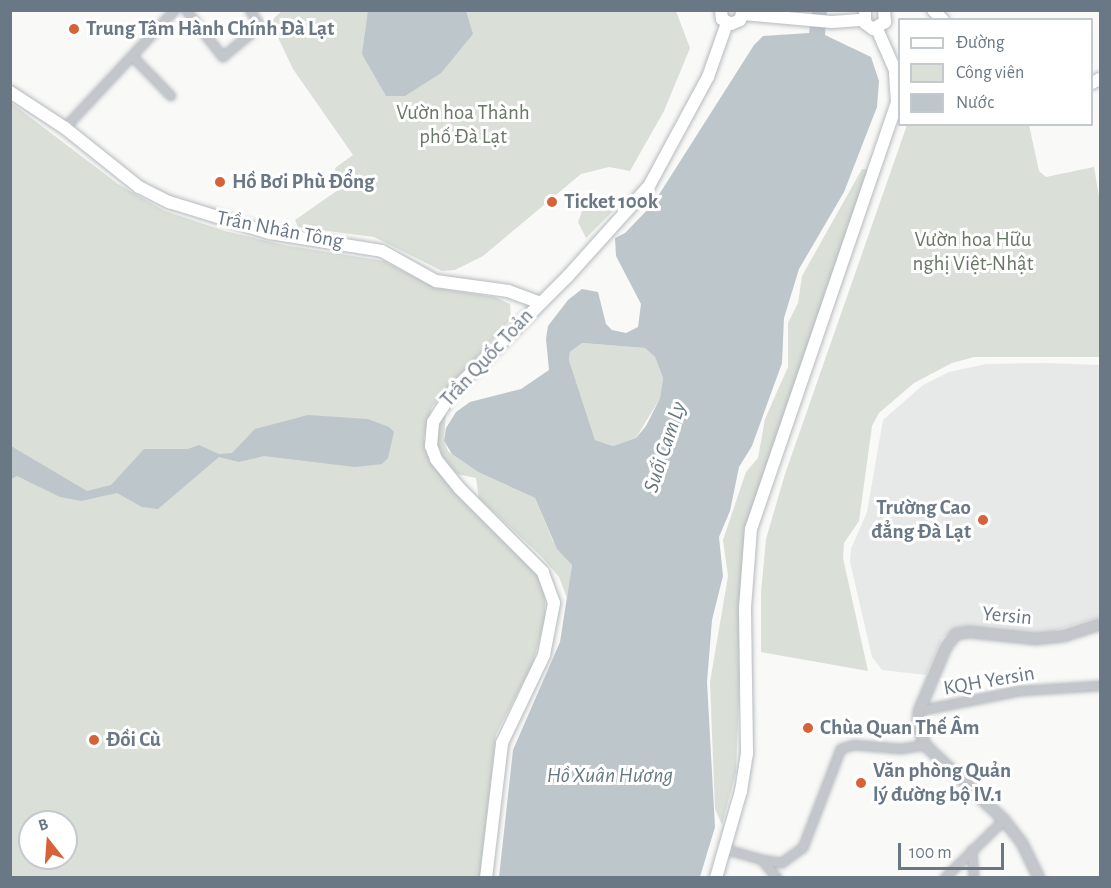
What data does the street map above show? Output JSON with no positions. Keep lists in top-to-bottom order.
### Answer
{
  "streets": {
    "main road": ["Trần Nhân Tông", "Trần Quốc Toản"],
    "street": ["Yersin", "KQH Yersin"]
  },
  "crossings": [
    ["Trần Nhân Tông", "Trần Quốc Toản"],
    ["Yersin", "KQH Yersin"]
  ],
  "water": ["Suối Cam Ly", "Hồ Xuân Hương"],
  "parks": ["Vườn hoa Thành phố Đà Lạt", "Vườn hoa Hữu nghị Việt-Nhật"],
  "places": [
    "Trung Tâm Hành Chính Đà Lạt",
    "Hồ Bơi Phù Đổng",
    "Ticket 100k",
    "Trường Cao đẳng Đà Lạt",
    "Chùa Quan Thế Âm",
    "Đồi Cù",
    "Văn phòng Quản lý đường bộ IV.1"
  ],
  "legend": ["Đường", "Công viên", "Nước"],
  "scale_bar": "100 m",
  "north": "top"
}
